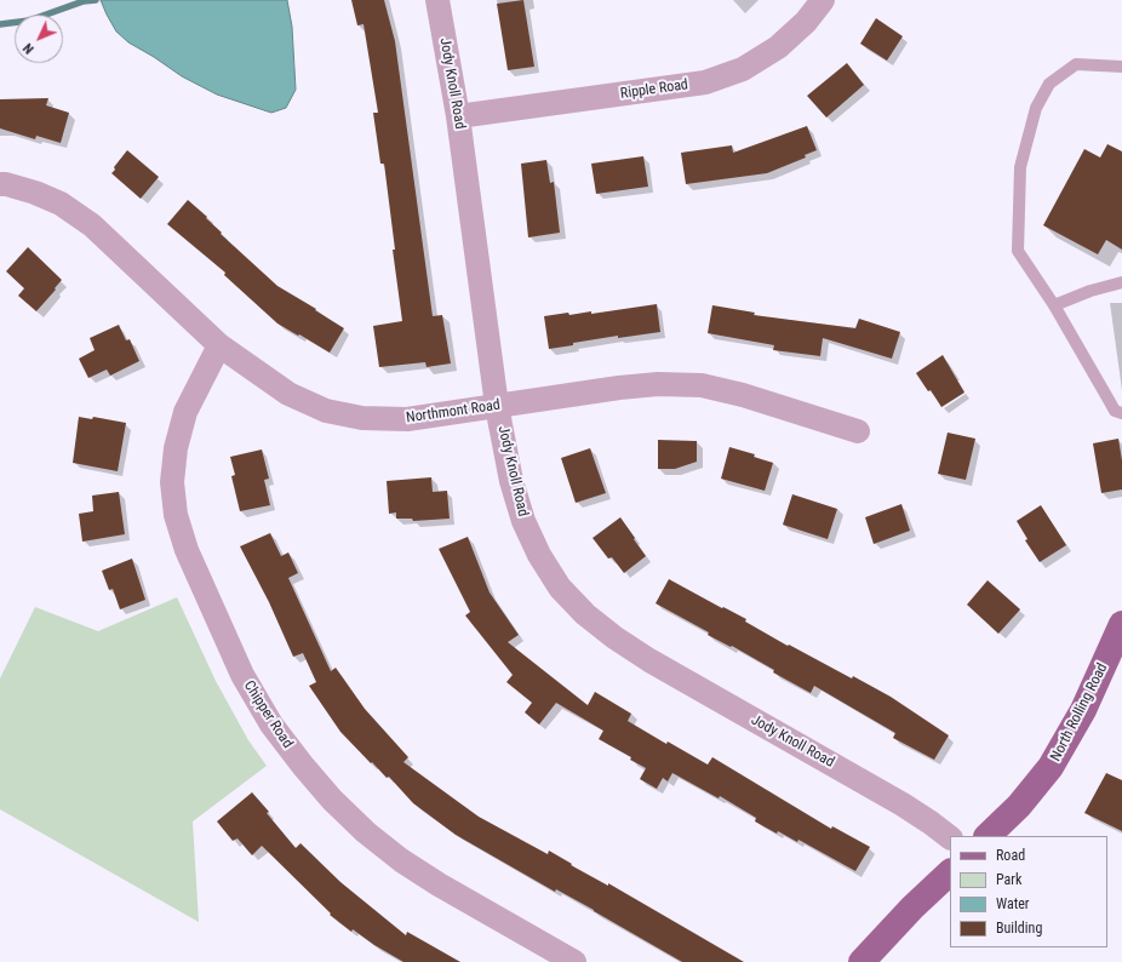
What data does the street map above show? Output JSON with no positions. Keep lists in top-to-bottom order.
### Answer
{
  "streets": {
    "main road": ["North Rolling Road"],
    "street": [
      "Jody Knoll Road",
      "Ripple Road",
      "Northmont Road",
      "Chipper Road"
    ]
  },
  "crossings": [
    ["Jody Knoll Road", "Ripple Road"],
    ["Jody Knoll Road", "Northmont Road"],
    ["Northmont Road", "Chipper Road"]
  ],
  "legend": [
    "Road",
    "Park",
    "Water",
    "Building"
  ],
  "north": "bottom left"
}
